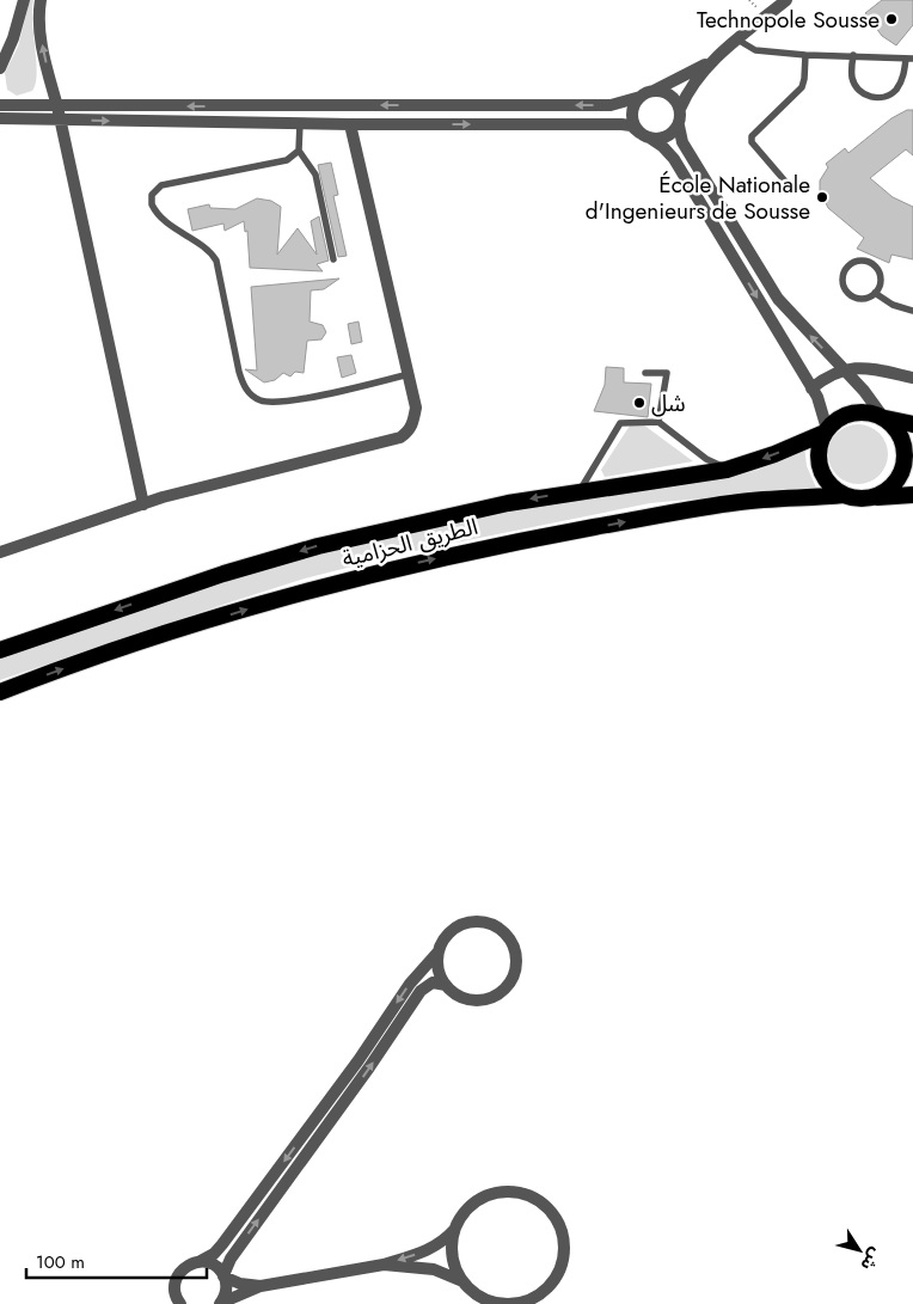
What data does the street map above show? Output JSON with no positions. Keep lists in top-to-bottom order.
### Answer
{
  "streets": {
    "highway": ["الطريق الحزامية"]
  },
  "places": ["Technopole Sousse", "École Nationale d'Ingenieurs de Sousse", "شل"],
  "scale_bar": "100 m",
  "north": "bottom right"
}
